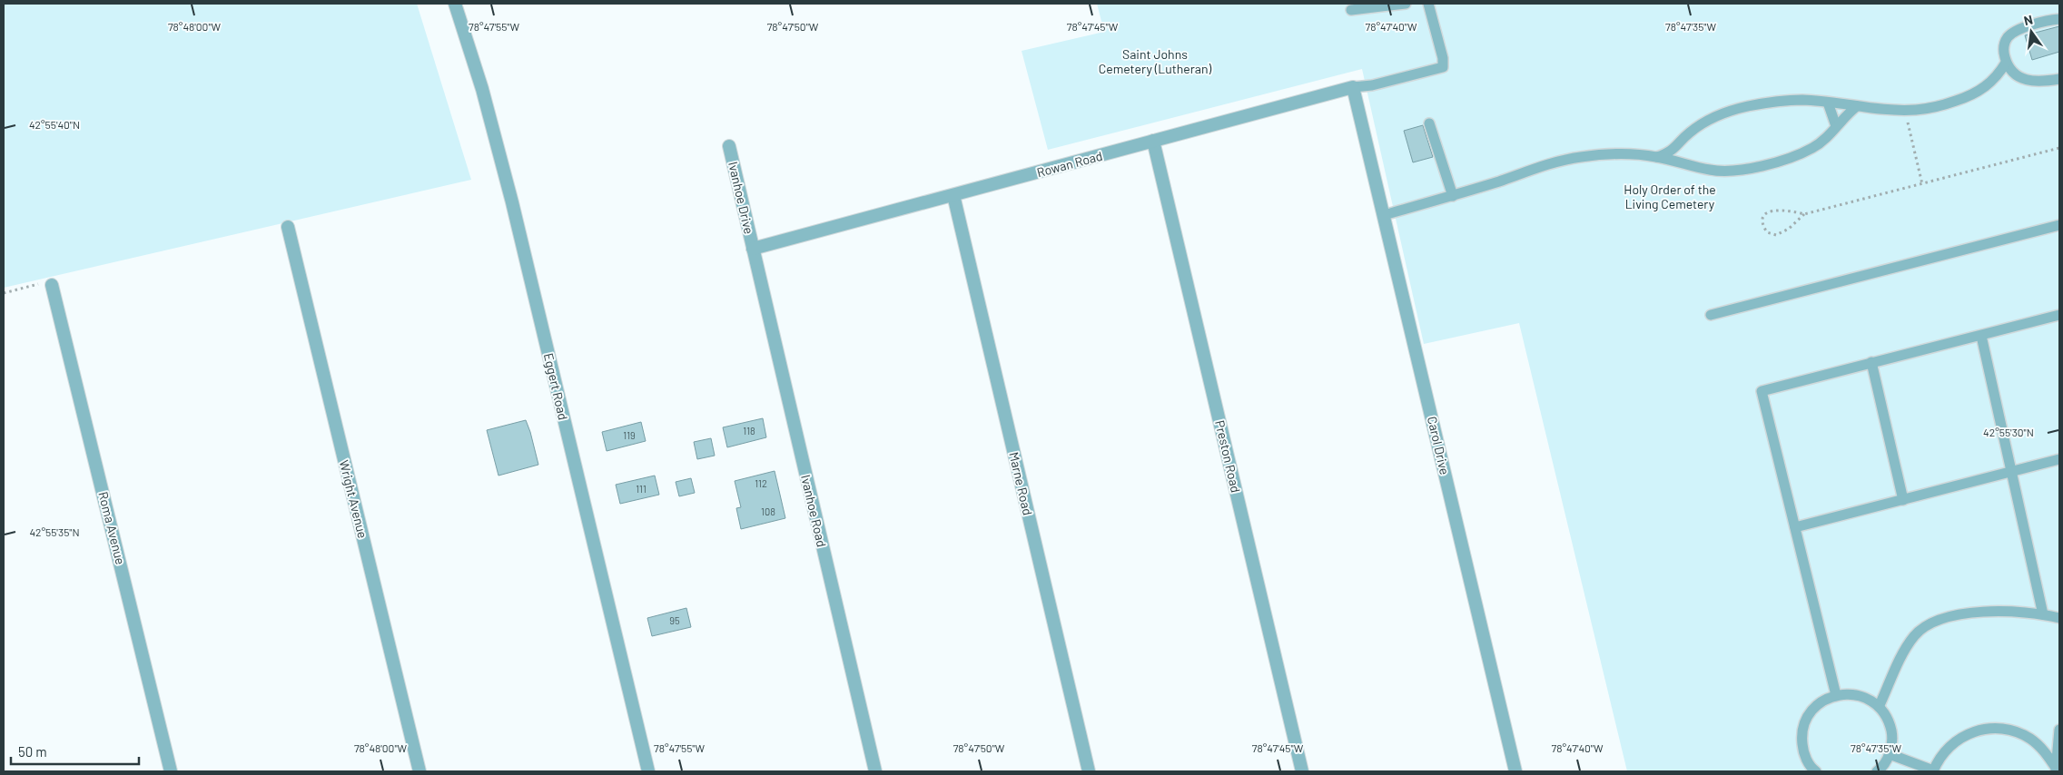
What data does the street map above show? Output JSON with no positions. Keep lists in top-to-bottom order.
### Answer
{
  "streets": {
    "street": [
      "Rowan Road",
      "Ivanhoe Drive",
      "Eggert Road",
      "Carol Drive",
      "Preston Road",
      "Marne Road",
      "Wright Avenue",
      "Ivanhoe Road",
      "Roma Avenue"
    ]
  },
  "crossings": [
    ["Rowan Road", "Ivanhoe Drive"],
    ["Rowan Road", "Carol Drive"],
    ["Rowan Road", "Preston Road"],
    ["Rowan Road", "Marne Road"],
    ["Rowan Road", "Ivanhoe Road"],
    ["Ivanhoe Drive", "Ivanhoe Road"]
  ],
  "parks": ["Saint Johns Cemetery (Lutheran)", "Holy Order of the Living Cemetery"],
  "house_numbers": [
    "118",
    "119",
    "112",
    "111",
    "108",
    "95"
  ],
  "scale_bar": "50 m",
  "north": "top",
  "coordinates": [
    "78°48'00\"W",
    "78°47'55\"W",
    "78°47'50\"W",
    "78°47'45\"W",
    "78°47'40\"W",
    "78°47'35\"W",
    "42°55'40\"N",
    "42°55'30\"N",
    "42°55'35\"N"
  ]
}
